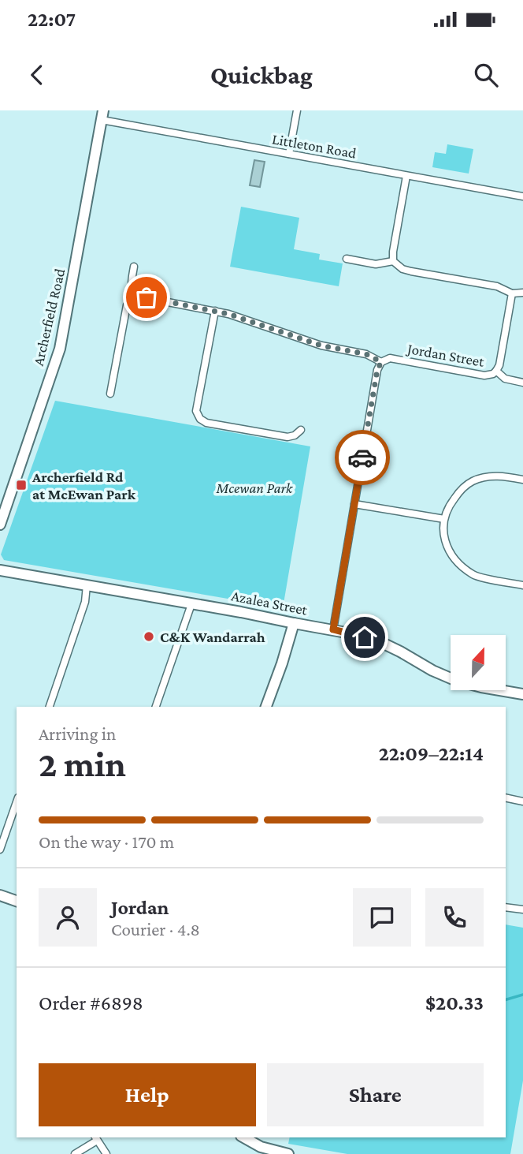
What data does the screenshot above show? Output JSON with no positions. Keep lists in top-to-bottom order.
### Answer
{
  "streets": {
    "street": [
      "Littleton Road",
      "Archerfield Road",
      "Jordan Street",
      "Azalea Street"
    ]
  },
  "crossings": [
    ["Littleton Road", "Archerfield Road"]
  ],
  "parks": ["Mcewan Park"],
  "places": {
    "transit": ["Archerfield Rd at McEwan Park"],
    "other": ["C&K Wandarrah"]
  },
  "north": "top",
  "page": {
    "status": "22:07",
    "header": "Quickbag",
    "heading": ["2 min", "Arriving in", "22:09–22:14"],
    "panel": [
      "Jordan",
      "Courier · 4.8",
      "Order #6898",
      "$20.33"
    ],
    "bar": "On the way · 170 m",
    "buttons": ["Help", "Share"]
  }
}
